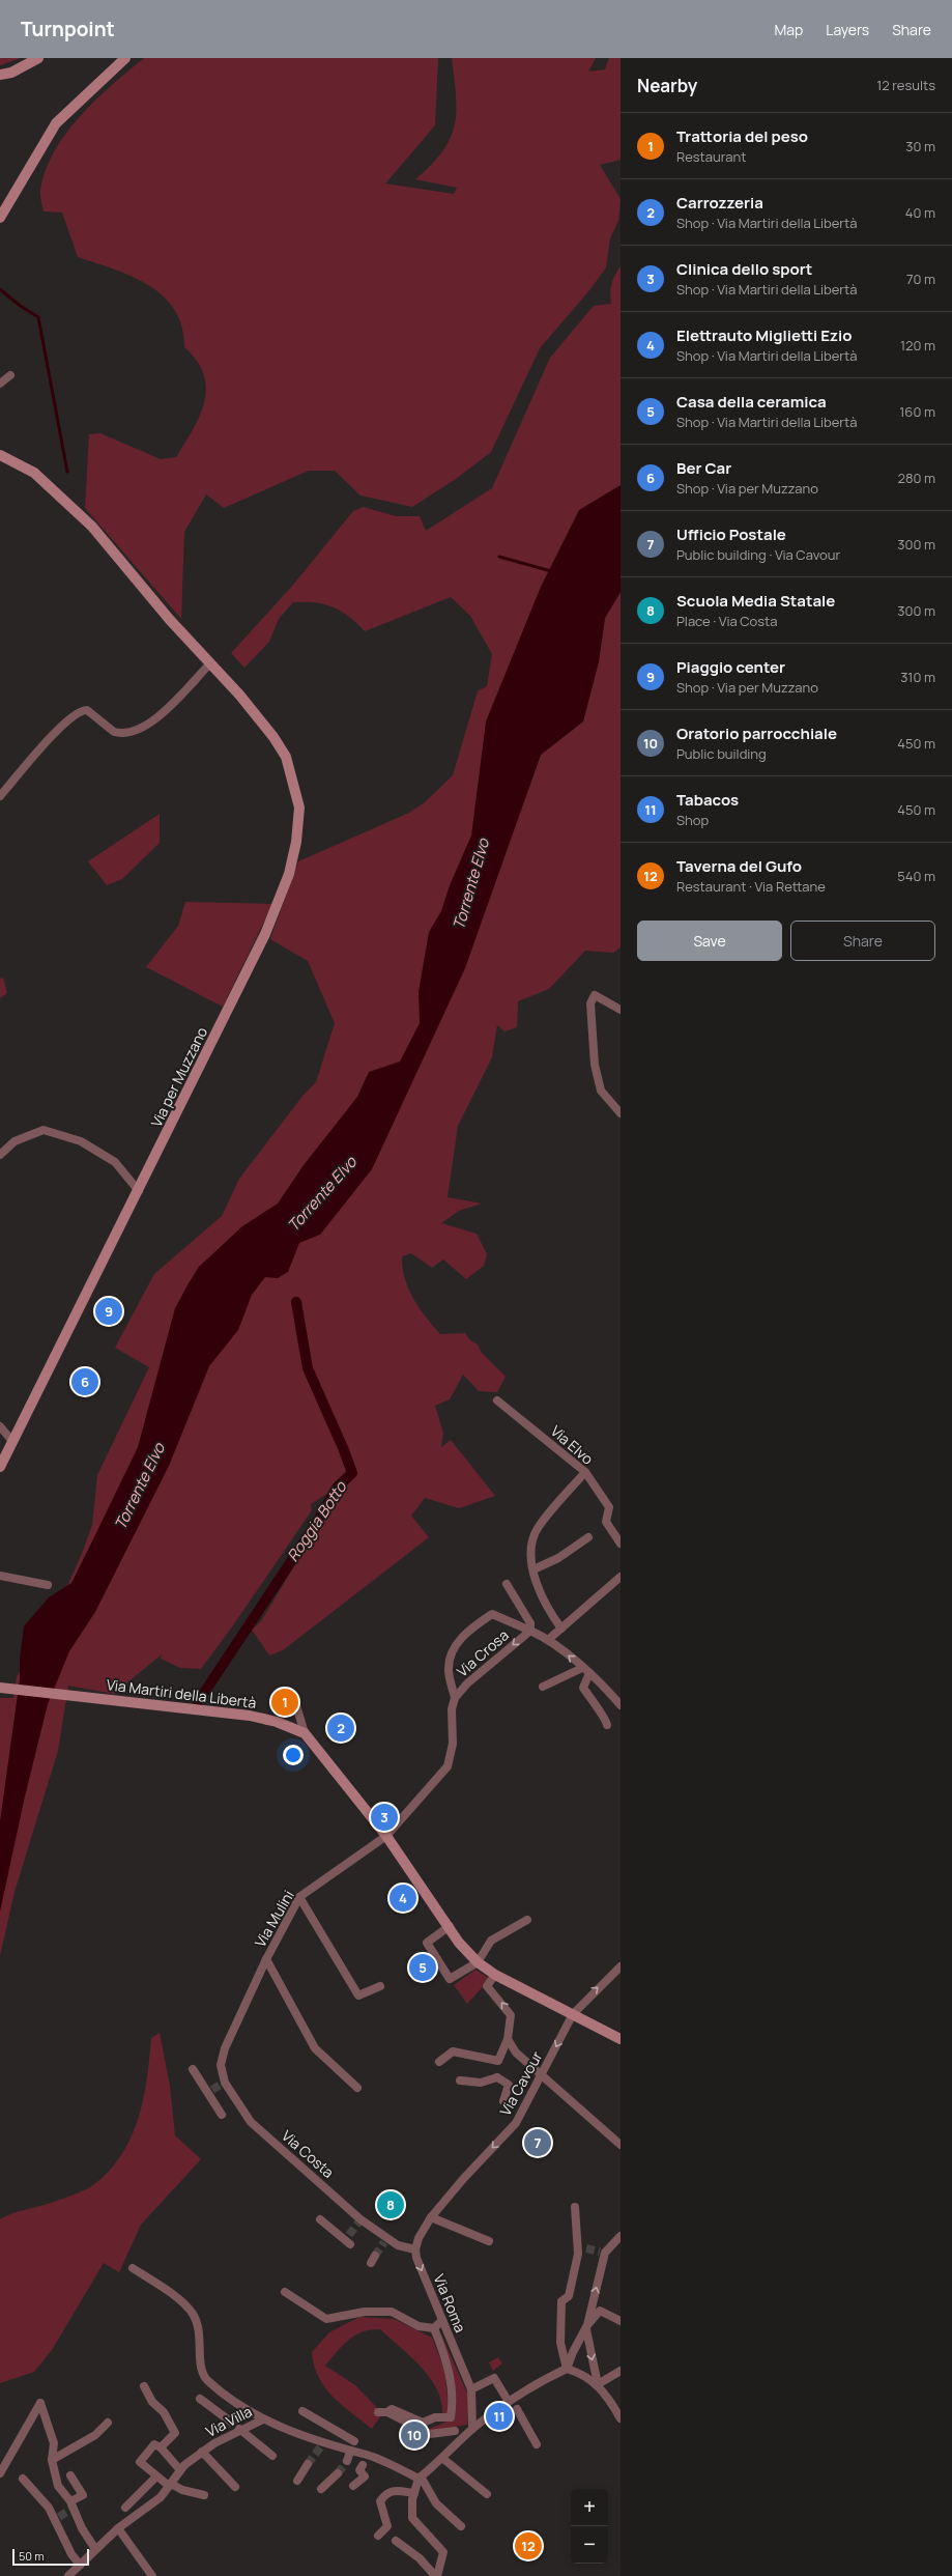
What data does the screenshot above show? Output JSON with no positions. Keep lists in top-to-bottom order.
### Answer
{
  "streets": {
    "street": [
      "Via per Muzzano",
      "Via Elvo",
      "Via Crosa",
      "Via Martiri della Libertà",
      "Via Mulini",
      "Via Cavour",
      "Via Costa",
      "Via Roma",
      "Via Villa"
    ]
  },
  "crossings": [
    ["Via Crosa", "Via Martiri della Libertà"],
    ["Via Crosa", "Via Mulini"],
    ["Via Martiri della Libertà", "Via Mulini"],
    ["Via Martiri della Libertà", "Via Cavour"],
    ["Via Mulini", "Via Costa"],
    ["Via Costa", "Via Roma"]
  ],
  "one_way": ["Via Roma"],
  "water": ["Torrente Elvo", "Roggia Botto"],
  "scale_bar": "50 m",
  "page": {
    "header": "Turnpoint",
    "nav": ["Map", "Layers", "Share"],
    "heading": ["Nearby", "12 results"],
    "list": [
      {
        "mark": "1",
        "name": "Trattoria del peso",
        "note": "Restaurant",
        "value": "30 m"
      },
      {
        "mark": "2",
        "name": "Carrozzeria",
        "note": "Shop · Via Martiri della Libertà",
        "value": "40 m"
      },
      {
        "mark": "3",
        "name": "Clinica dello sport",
        "note": "Shop · Via Martiri della Libertà",
        "value": "70 m"
      },
      {
        "mark": "4",
        "name": "Elettrauto Miglietti Ezio",
        "note": "Shop · Via Martiri della Libertà",
        "value": "120 m"
      },
      {
        "mark": "5",
        "name": "Casa della ceramica",
        "note": "Shop · Via Martiri della Libertà",
        "value": "160 m"
      },
      {
        "mark": "6",
        "name": "Ber Car",
        "note": "Shop · Via per Muzzano",
        "value": "280 m"
      },
      {
        "mark": "7",
        "name": "Ufficio Postale",
        "note": "Public building · Via Cavour",
        "value": "300 m"
      },
      {
        "mark": "8",
        "name": "Scuola Media Statale",
        "note": "Place · Via Costa",
        "value": "300 m"
      },
      {
        "mark": "9",
        "name": "Piaggio center",
        "note": "Shop · Via per Muzzano",
        "value": "310 m"
      },
      {
        "mark": "10",
        "name": "Oratorio parrocchiale",
        "note": "Public building",
        "value": "450 m"
      },
      {
        "mark": "11",
        "name": "Tabacos",
        "note": "Shop",
        "value": "450 m"
      },
      {
        "mark": "12",
        "name": "Taverna del Gufo",
        "note": "Restaurant · Via Rettane",
        "value": "540 m"
      }
    ],
    "buttons": ["Save", "Share"],
    "pins": [
      "9",
      "6",
      "1",
      "2",
      "3",
      "4",
      "5",
      "7",
      "8",
      "11",
      "10",
      "12"
    ],
    "map_buttons": ["+", "−"],
    "scale": "50 m"
  }
}
